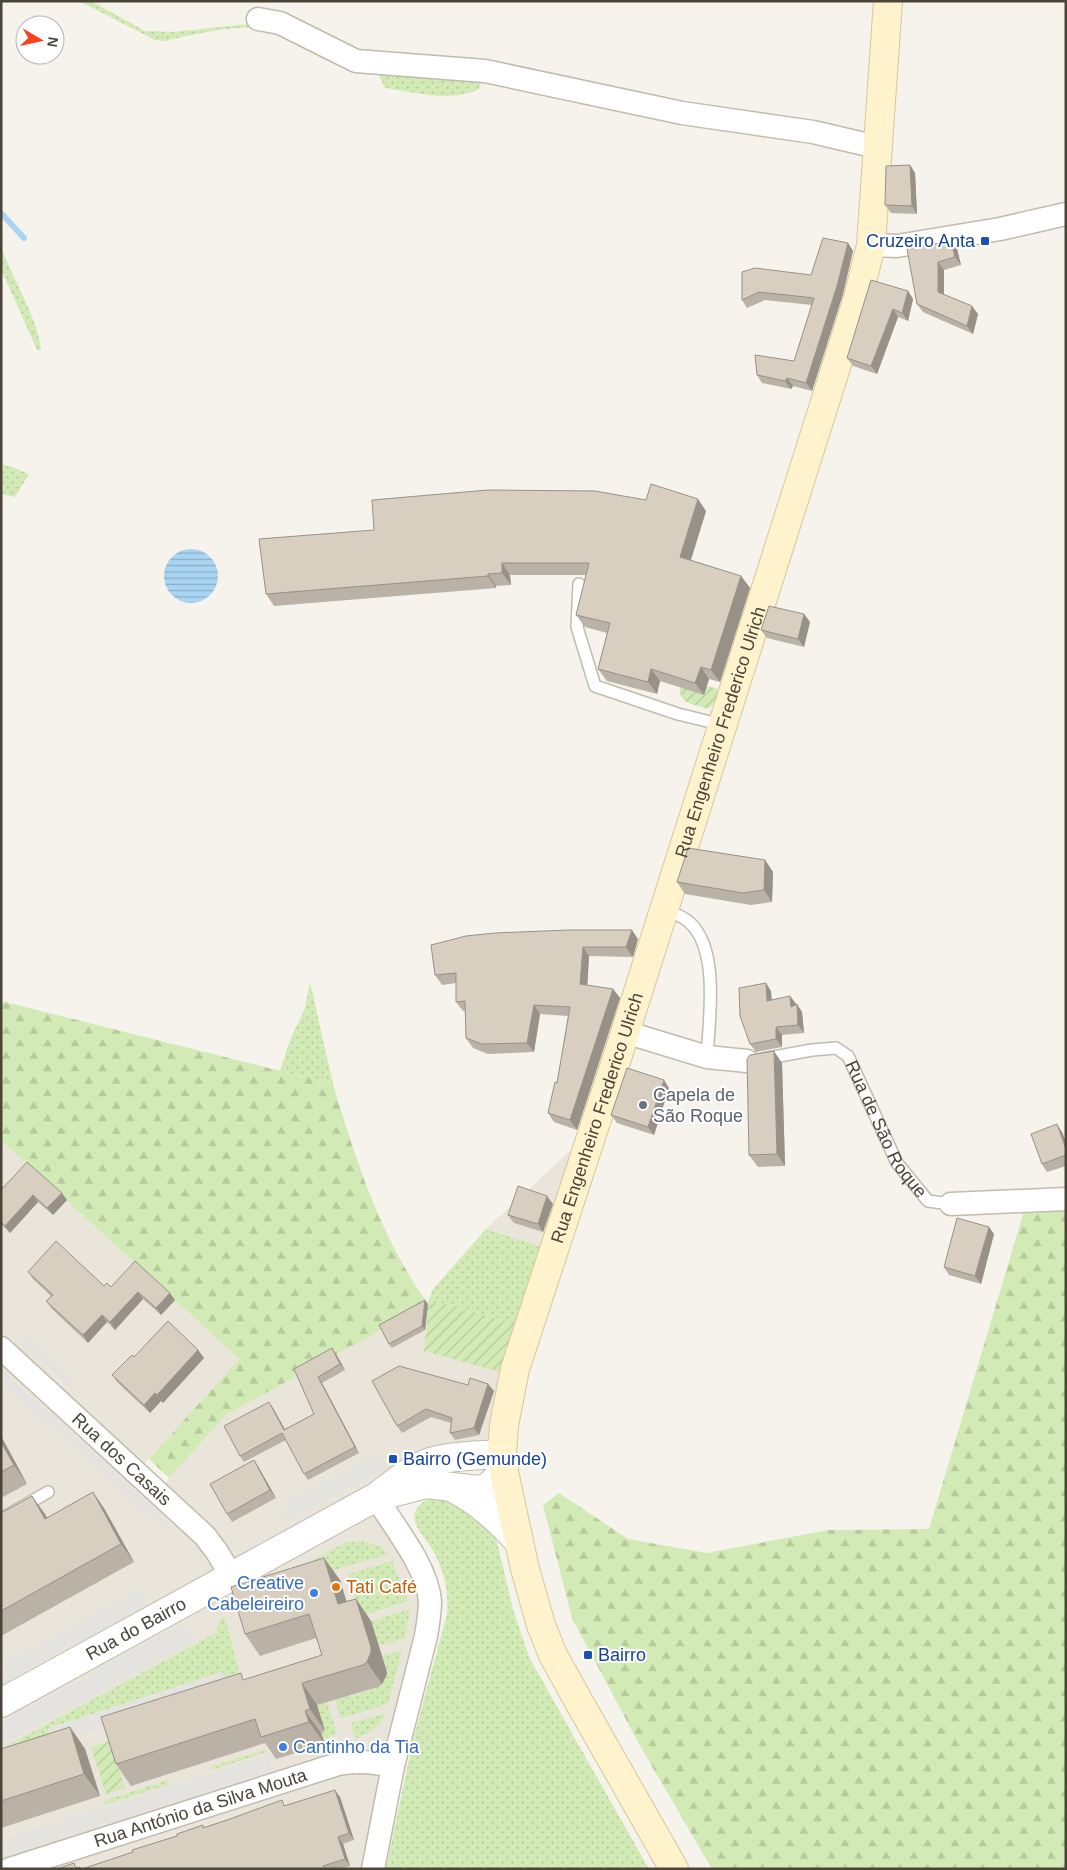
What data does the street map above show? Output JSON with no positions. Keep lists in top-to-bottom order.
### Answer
{
  "streets": {
    "main road": ["Rua Engenheiro Frederico Ulrich"],
    "street": [
      "Rua de São Roque",
      "Rua dos Casais",
      "Rua do Bairro",
      "Rua António da Silva Mouta"
    ]
  },
  "crossings": [
    ["Rua Engenheiro Frederico Ulrich", "Rua de São Roque"],
    ["Rua Engenheiro Frederico Ulrich", "Rua do Bairro"],
    ["Rua dos Casais", "Rua do Bairro"]
  ],
  "places": {
    "transit": ["Cruzeiro Anta", "Bairro (Gemunde)", "Bairro"],
    "other": [
      "Capela de São Roque",
      "Tati Café",
      "Creative Cabeleireiro",
      "Cantinho da Tia"
    ]
  },
  "north": "right"
}
